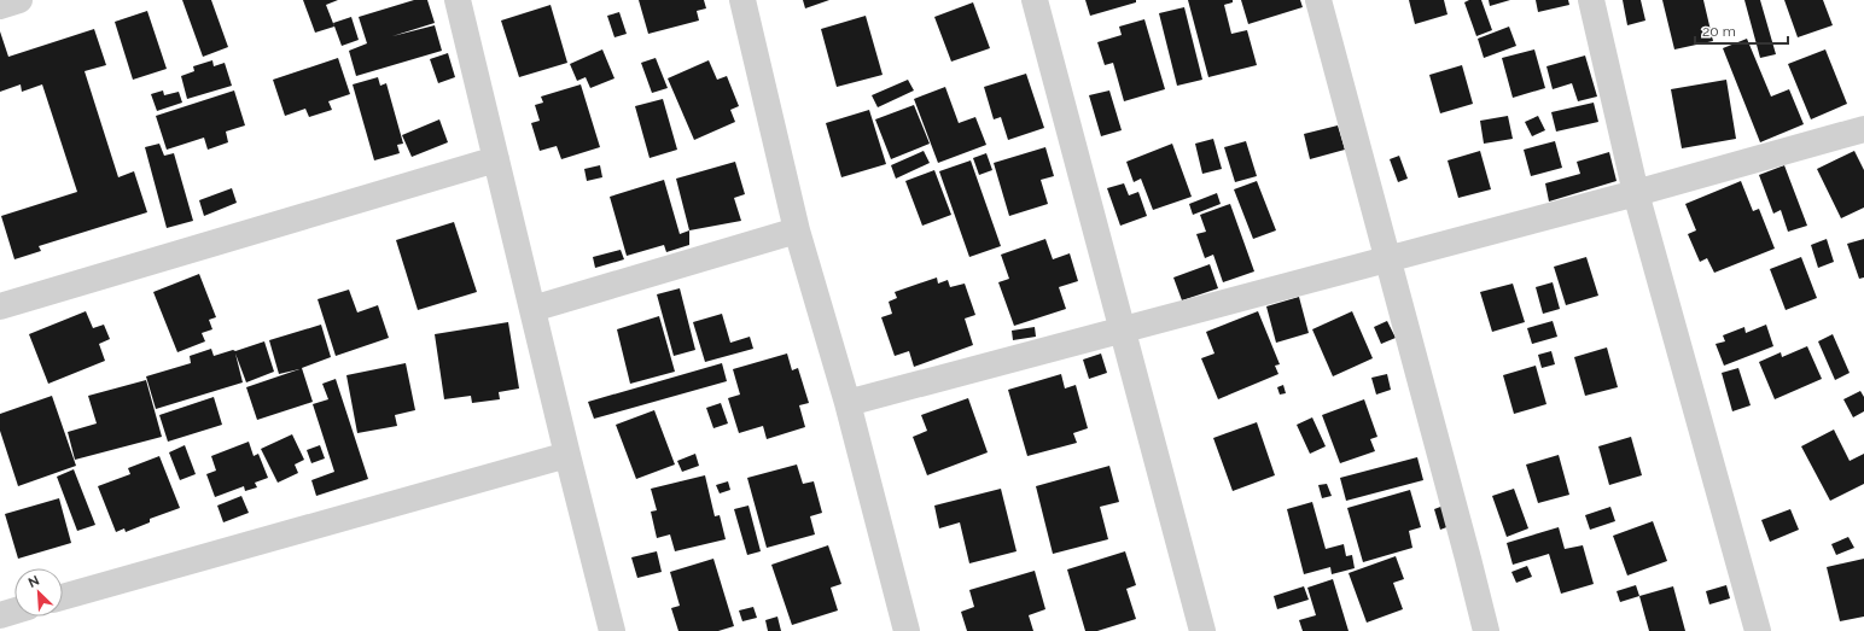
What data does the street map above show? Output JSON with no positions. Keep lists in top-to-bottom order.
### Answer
{
  "scale_bar": "20 m",
  "north": "top left"
}
